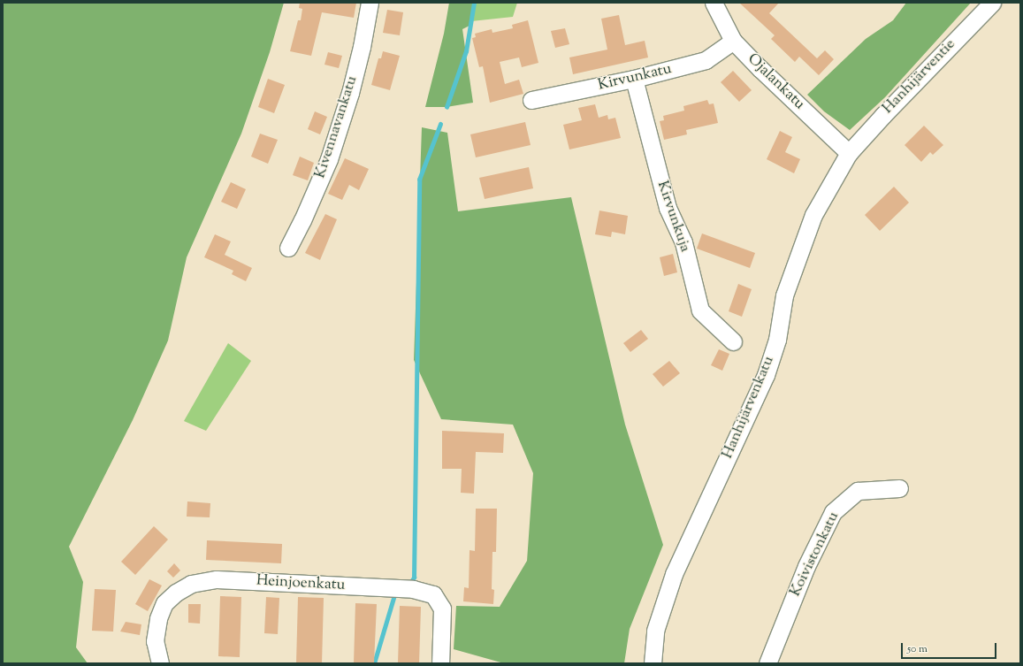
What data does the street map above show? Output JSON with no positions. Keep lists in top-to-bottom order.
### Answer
{
  "streets": {
    "street": [
      "Hanhijärventie",
      "Kirvunkatu",
      "Ojalankatu",
      "Kivennavankatu",
      "Kirvunkuja",
      "Hanhijärvenkatu",
      "Koivistonkatu",
      "Heinjoenkatu"
    ]
  },
  "crossings": [
    ["Hanhijärventie", "Ojalankatu"],
    ["Hanhijärventie", "Hanhijärvenkatu"],
    ["Kirvunkatu", "Ojalankatu"],
    ["Kirvunkatu", "Kirvunkuja"],
    ["Ojalankatu", "Hanhijärvenkatu"]
  ],
  "scale_bar": "50 m"
}
